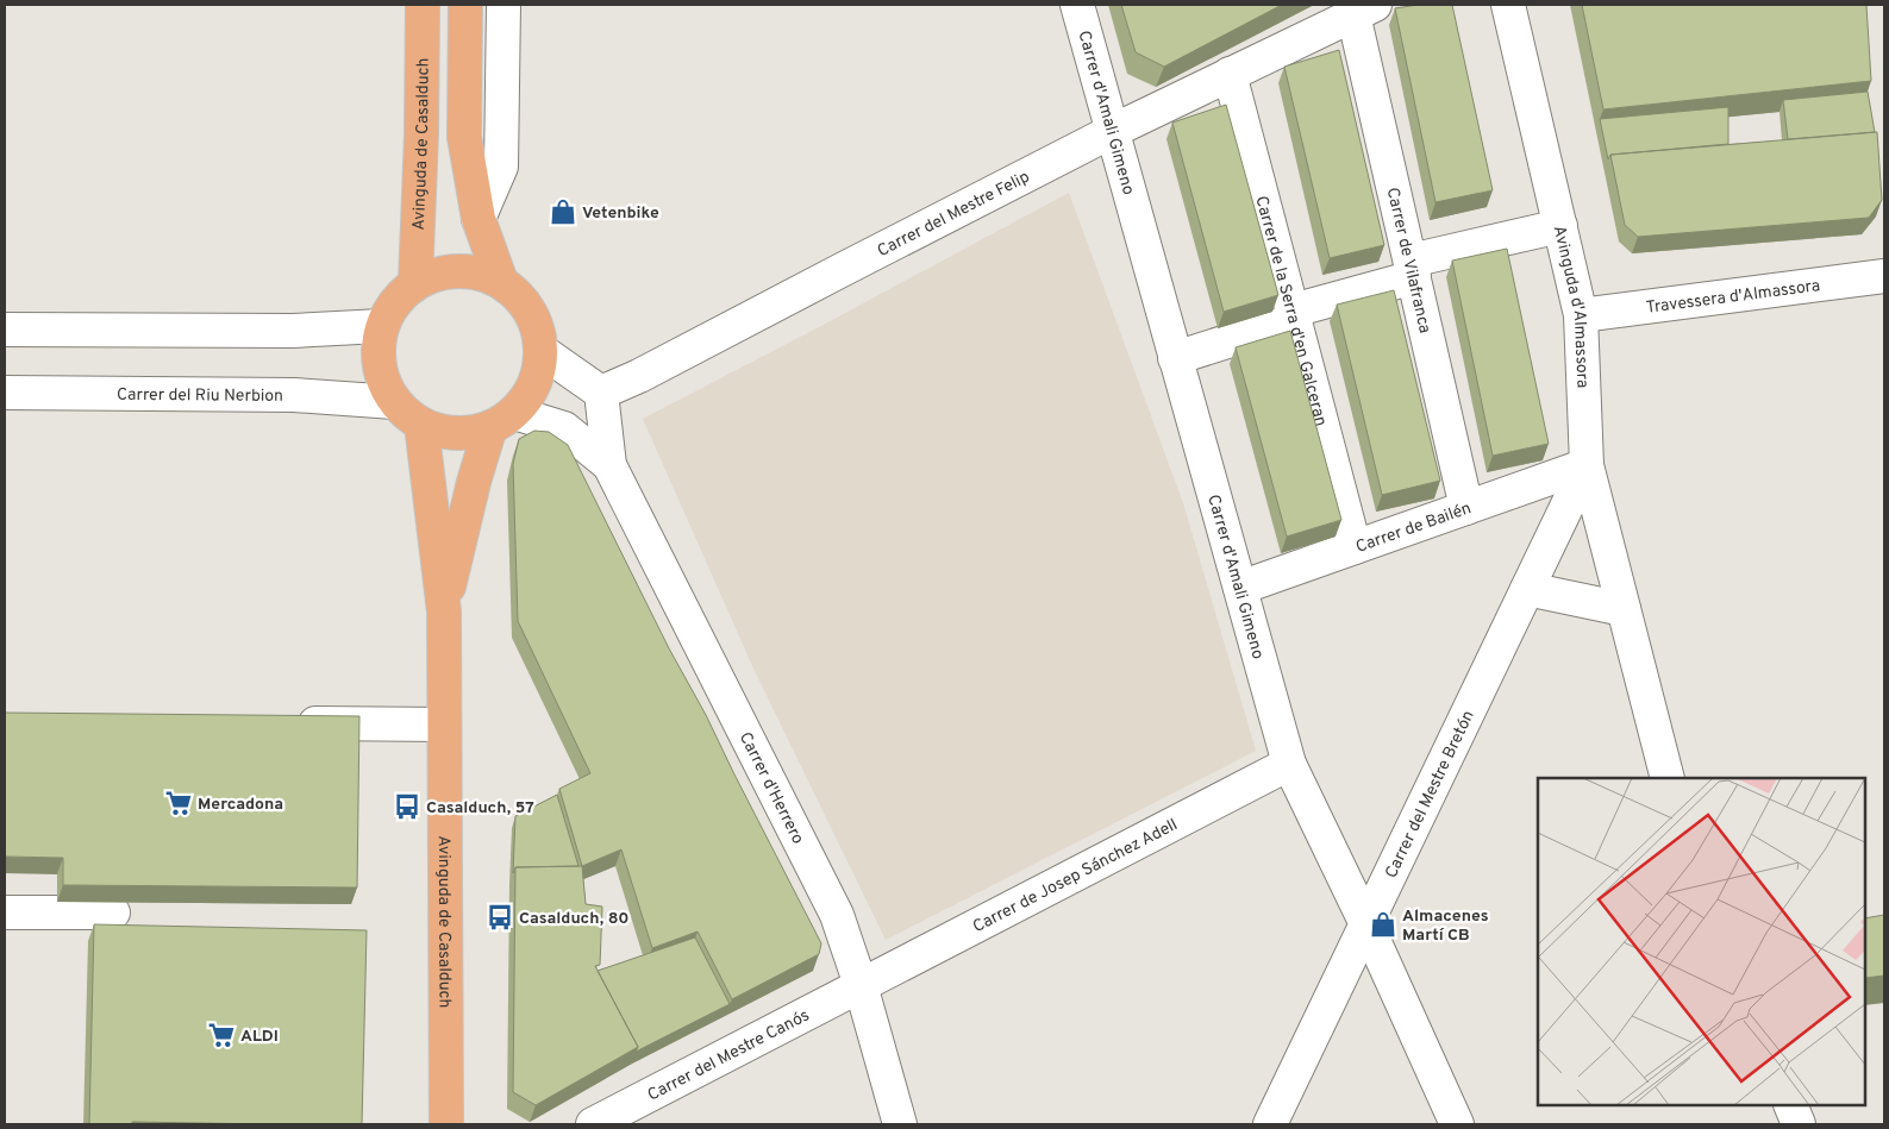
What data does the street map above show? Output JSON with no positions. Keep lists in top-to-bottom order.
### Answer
{
  "streets": {
    "main road": ["Avinguda de Casalduch"],
    "street": [
      "Carrer d'Amali Gimeno",
      "Carrer del Mestre Felip",
      "Carrer de Vilafranca",
      "Travessera d'Almassora",
      "Avinguda d'Almassora",
      "Carrer de la Serra d'en Galceran",
      "Carrer del Riu Nerbion",
      "Carrer de Bailén",
      "Carrer d'Herrero",
      "Carrer del Mestre Bretón",
      "Carrer de Josep Sánchez Adell",
      "Carrer del Mestre Canós"
    ]
  },
  "crossings": [
    ["Carrer d'Amali Gimeno", "Carrer del Mestre Felip"],
    ["Carrer d'Amali Gimeno", "Carrer de Bailén"],
    ["Carrer d'Amali Gimeno", "Carrer del Mestre Bretón"],
    ["Carrer d'Amali Gimeno", "Carrer de Josep Sánchez Adell"],
    ["Avinguda de Casalduch", "Carrer del Riu Nerbion"],
    ["Avinguda de Casalduch", "Carrer d'Herrero"],
    ["Carrer del Mestre Felip", "Carrer de Vilafranca"],
    ["Carrer del Mestre Felip", "Carrer de la Serra d'en Galceran"],
    ["Carrer del Mestre Felip", "Carrer d'Herrero"],
    ["Carrer de Vilafranca", "Carrer de Bailén"],
    ["Travessera d'Almassora", "Avinguda d'Almassora"],
    ["Avinguda d'Almassora", "Carrer de Bailén"],
    ["Avinguda d'Almassora", "Carrer del Mestre Bretón"],
    ["Carrer de la Serra d'en Galceran", "Carrer de Bailén"],
    ["Carrer del Riu Nerbion", "Carrer d'Herrero"],
    ["Carrer de Bailén", "Carrer del Mestre Bretón"],
    ["Carrer d'Herrero", "Carrer de Josep Sánchez Adell"],
    ["Carrer d'Herrero", "Carrer del Mestre Canós"],
    ["Carrer de Josep Sánchez Adell", "Carrer del Mestre Canós"]
  ],
  "places": {
    "shop": ["Vetenbike", "Almacenes Martí CB"],
    "supermarket": ["Mercadona", "ALDI"],
    "bus stop": ["Casalduch, 57", "Casalduch, 80"]
  }
}
